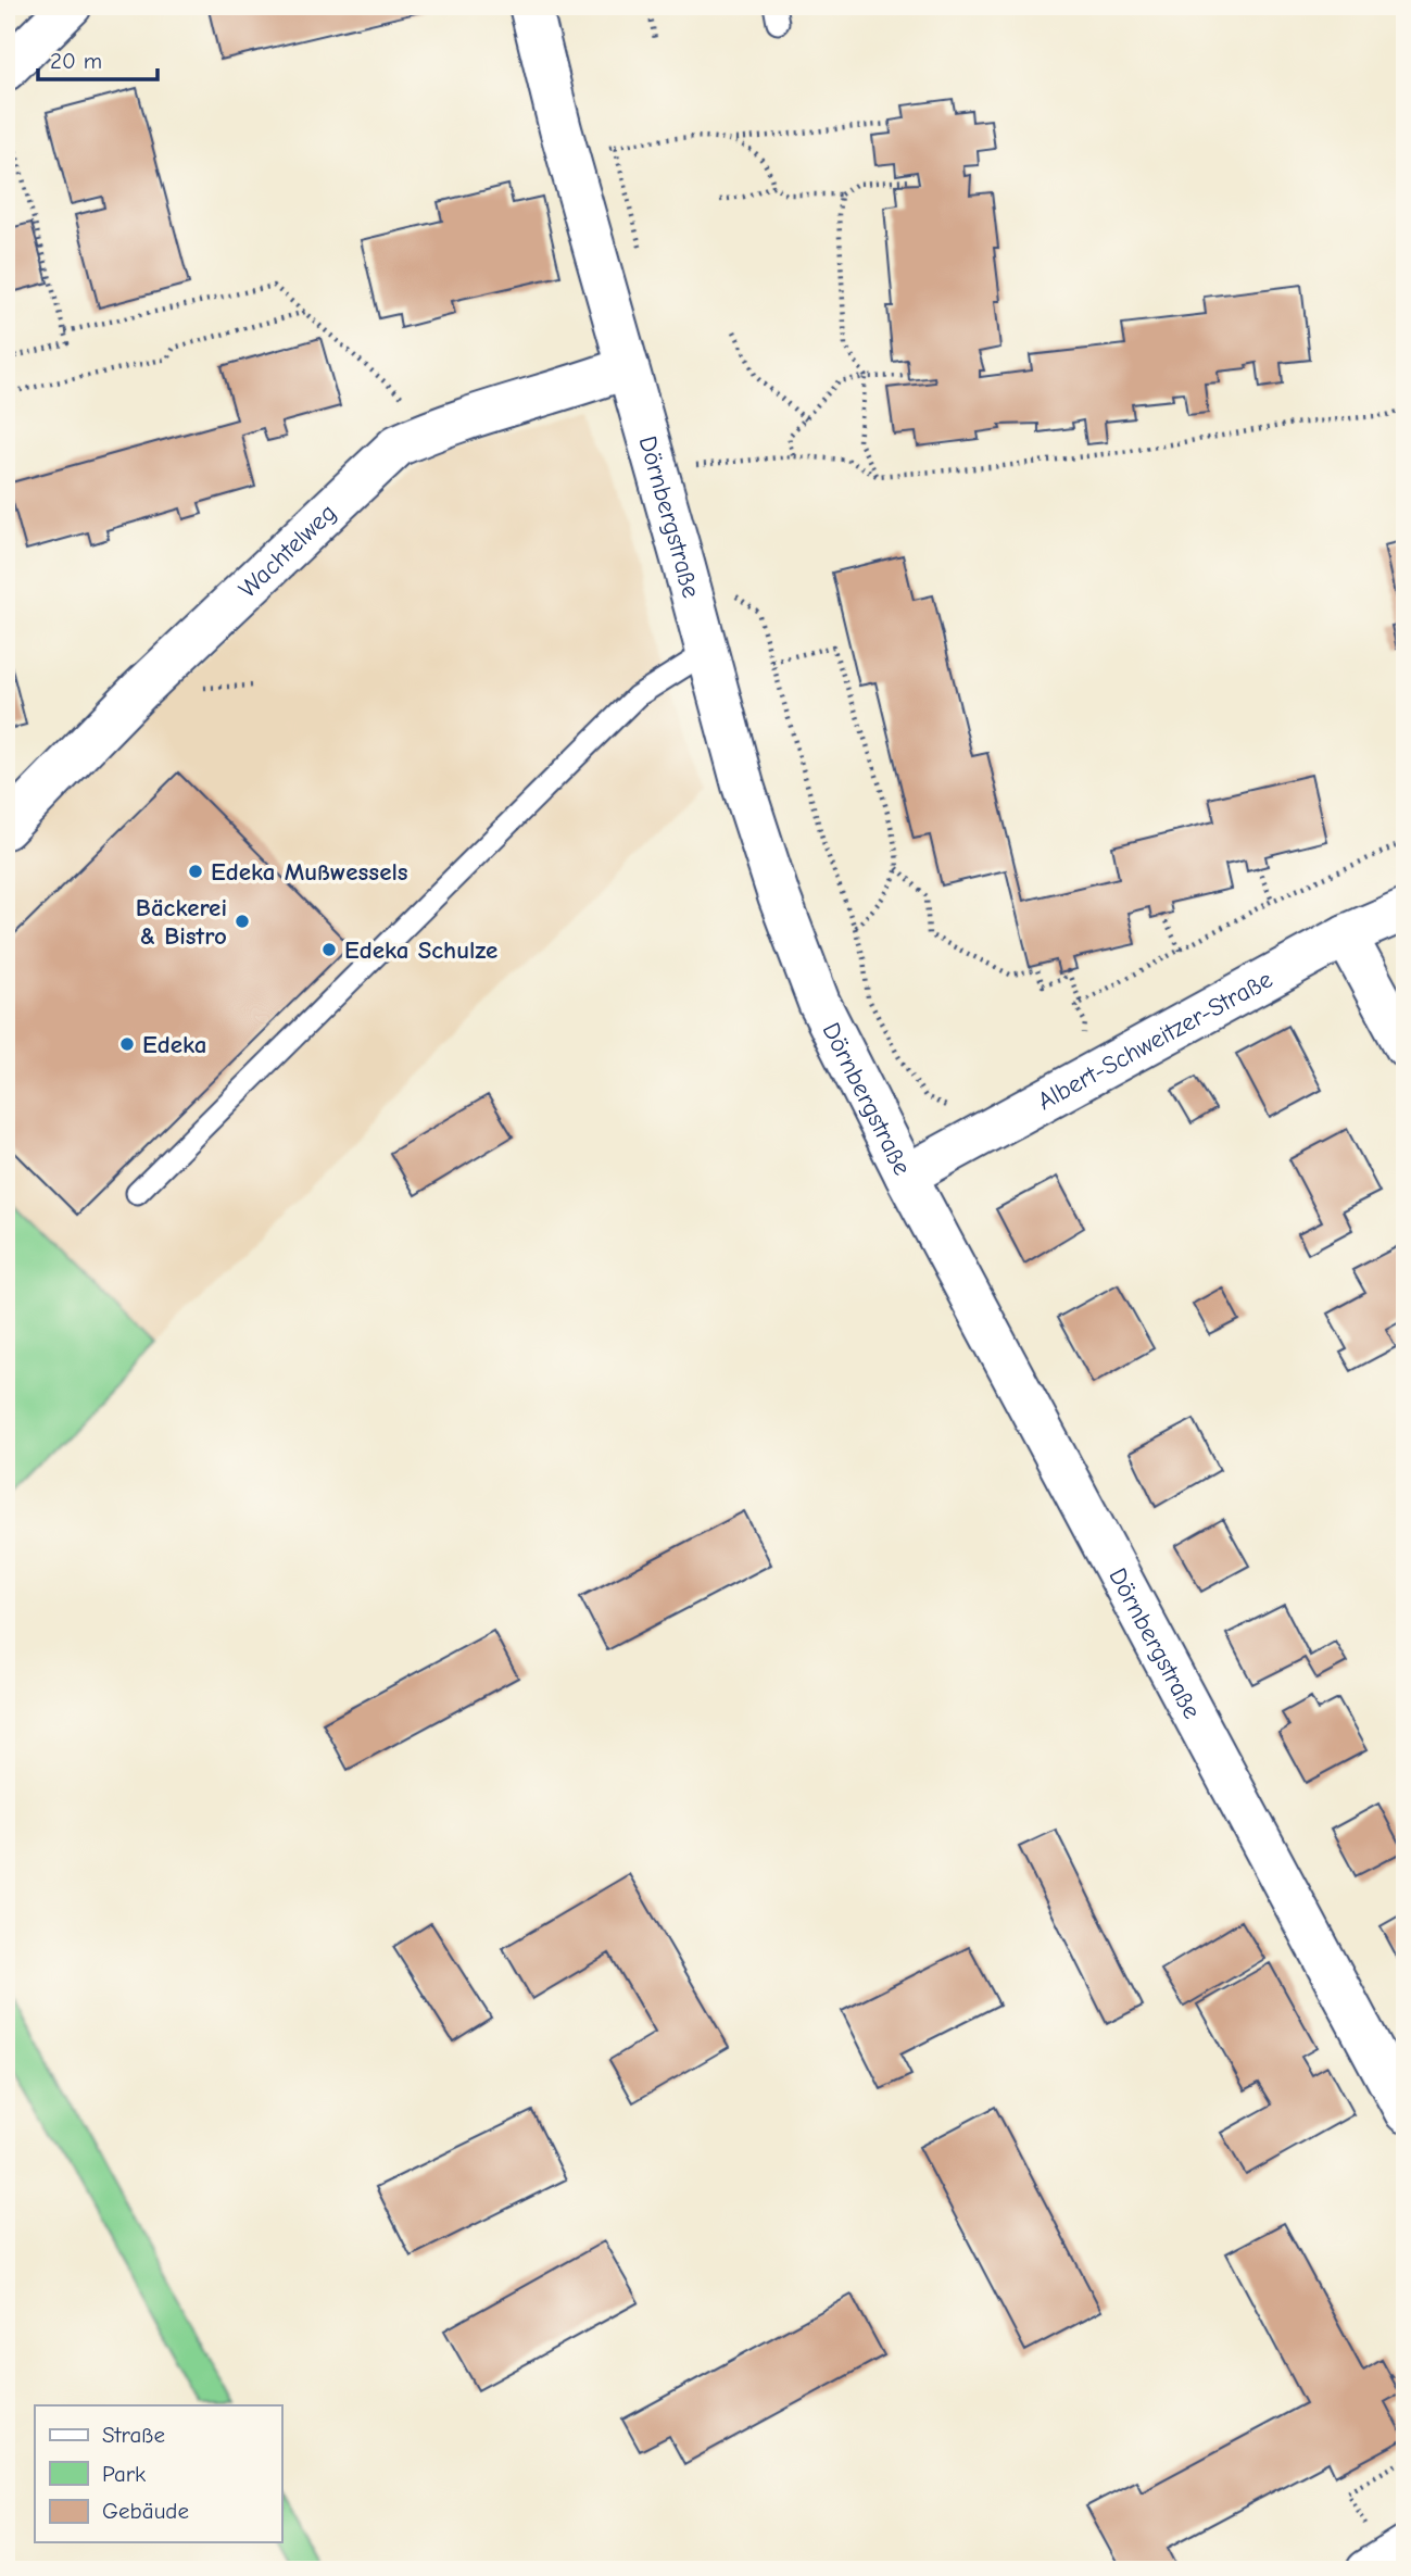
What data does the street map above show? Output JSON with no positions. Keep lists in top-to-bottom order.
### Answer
{
  "streets": {
    "main road": ["Dörnbergstraße", "Wachtelweg", "Albert-Schweitzer-Straße"]
  },
  "crossings": [
    ["Dörnbergstraße", "Wachtelweg"],
    ["Dörnbergstraße", "Albert-Schweitzer-Straße"]
  ],
  "places": [
    "Edeka Mußwessels",
    "Bäckerei & Bistro",
    "Edeka Schulze",
    "Edeka"
  ],
  "legend": ["Straße", "Park", "Gebäude"],
  "scale_bar": "20 m"
}
